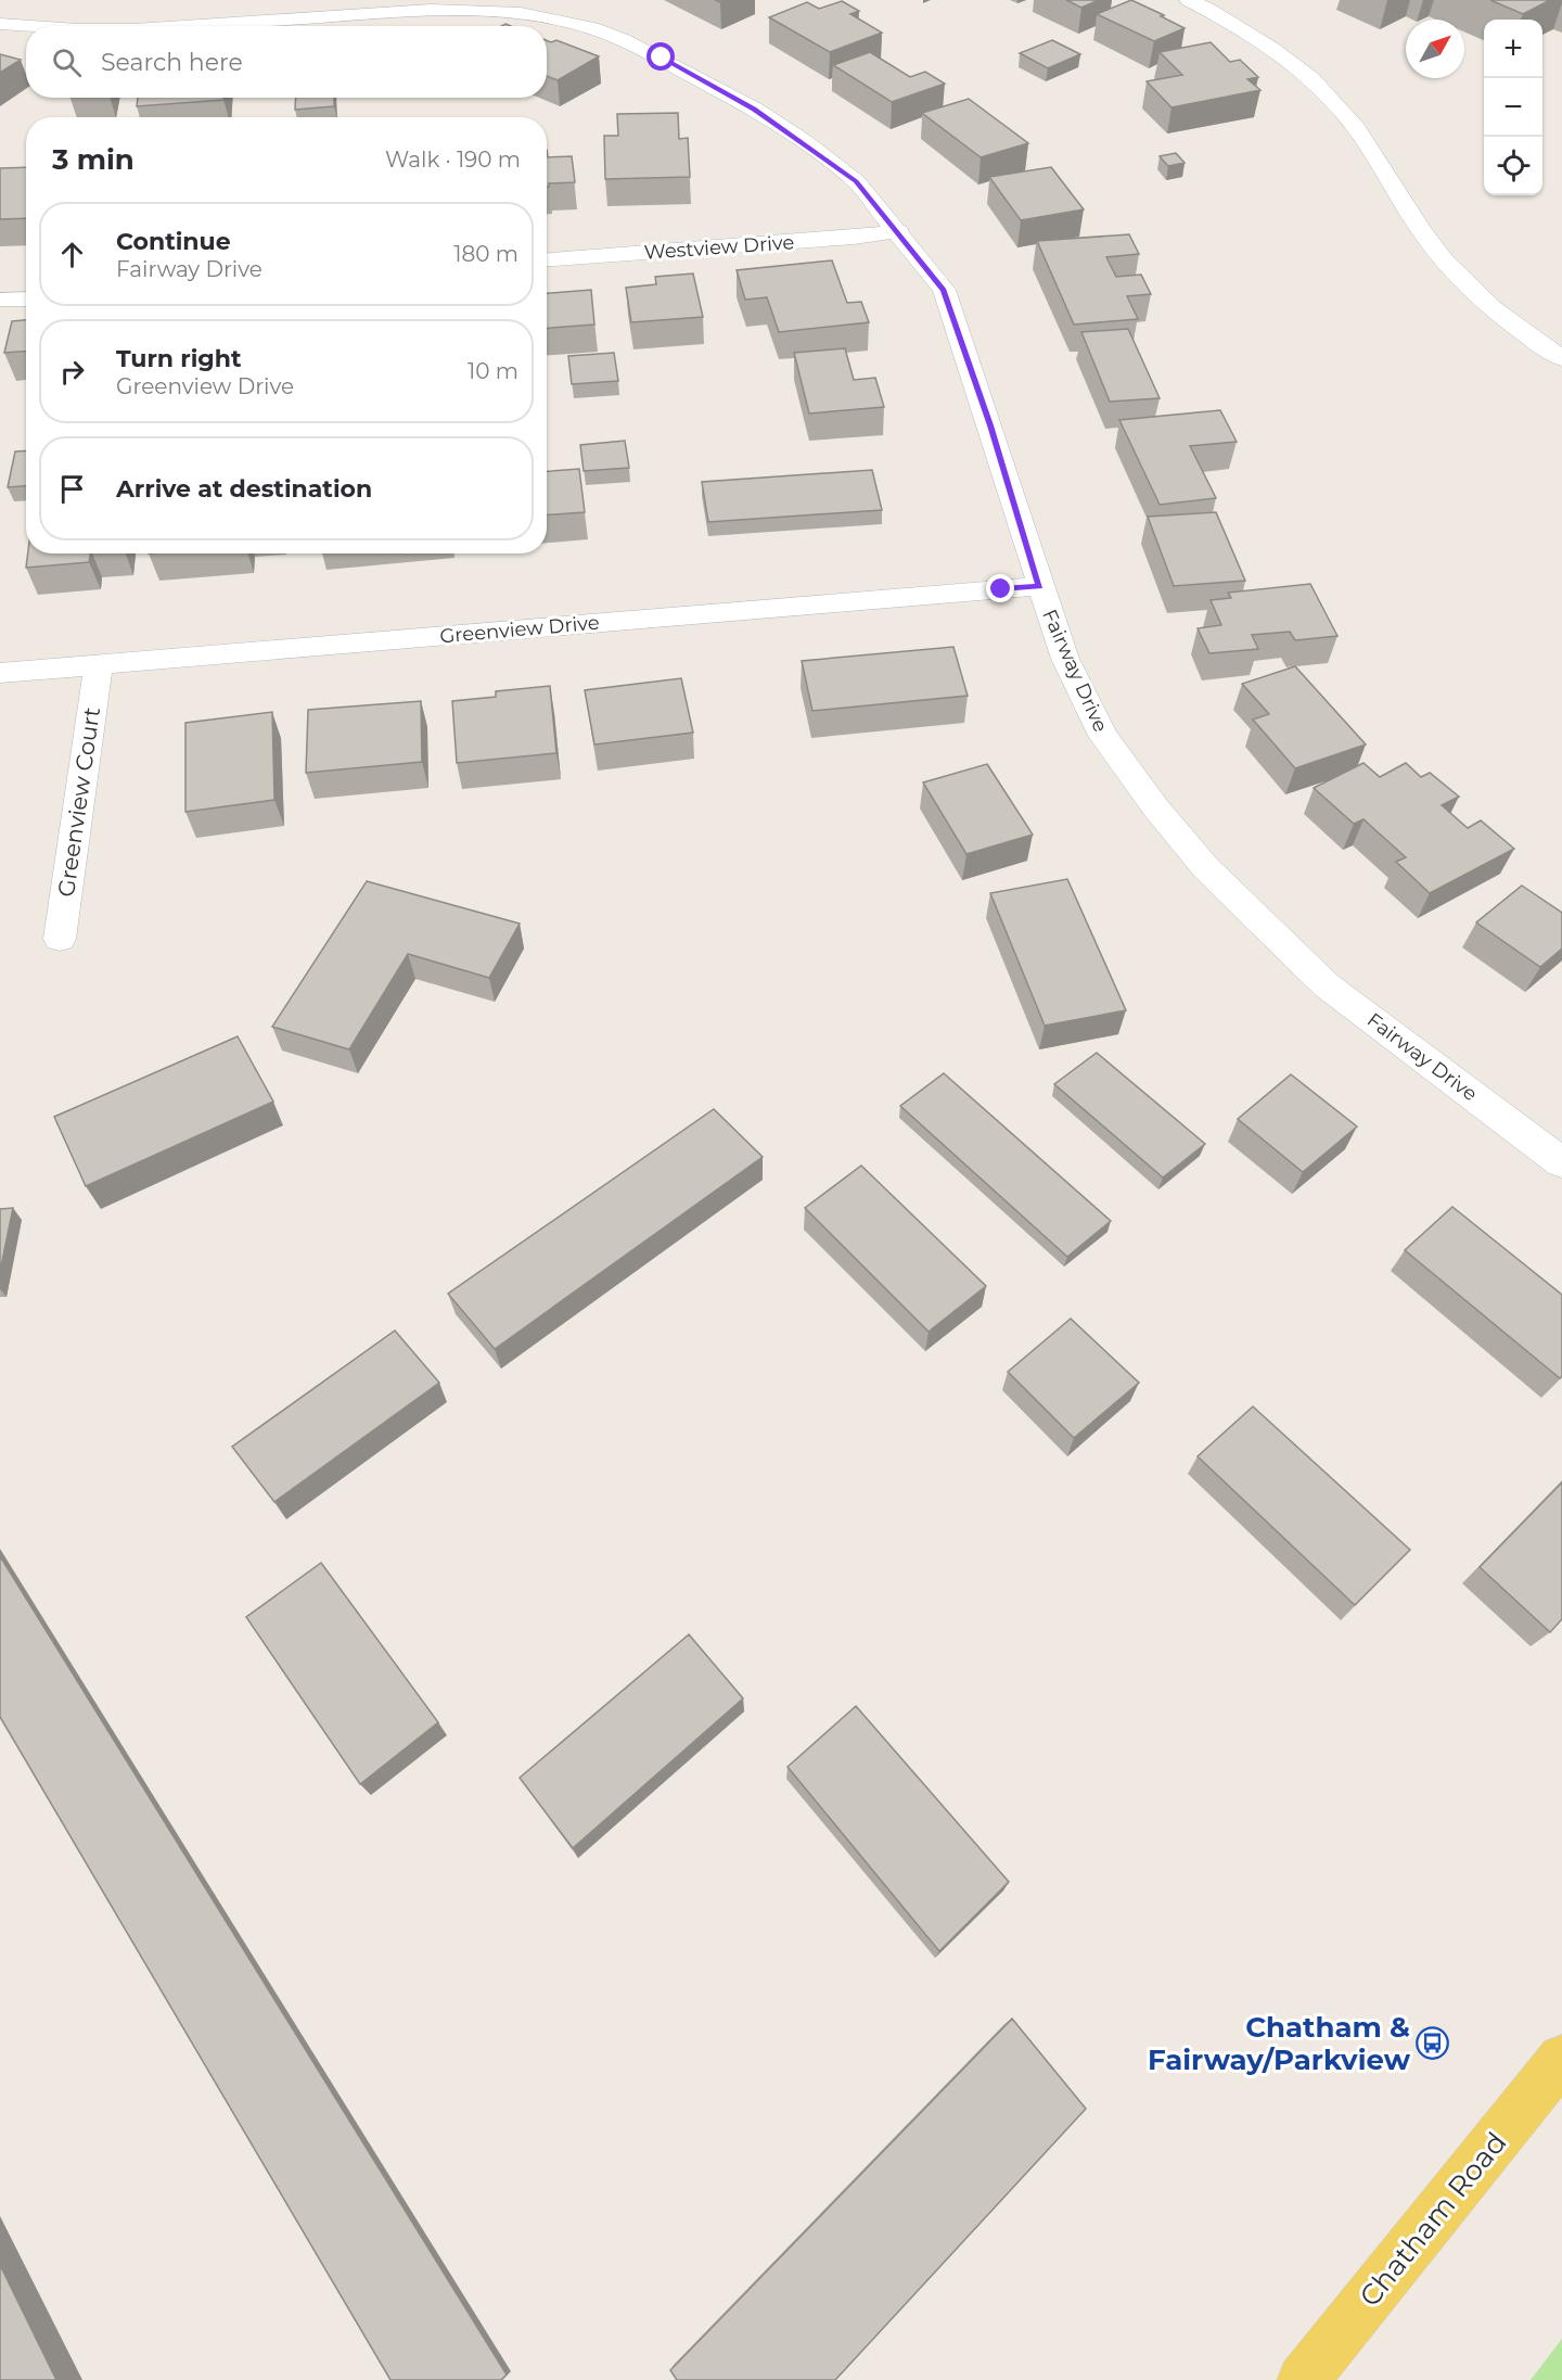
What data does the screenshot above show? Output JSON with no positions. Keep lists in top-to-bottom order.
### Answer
{
  "streets": {
    "main road": ["Chatham Road"],
    "street": [
      "Westview Drive",
      "Greenview Drive",
      "Fairway Drive",
      "Greenview Court"
    ]
  },
  "crossings": [
    ["Westview Drive", "Fairway Drive"],
    ["Greenview Drive", "Fairway Drive"],
    ["Greenview Drive", "Greenview Court"]
  ],
  "places": {
    "bus stop": ["Chatham & Fairway/Parkview"]
  },
  "north": "top right",
  "page": {
    "map_buttons": ["+", "−"],
    "search": "Search here",
    "heading": ["3 min", "Walk · 190 m"],
    "list": [
      ["Continue", "Fairway Drive", "180 m"],
      ["Turn right", "Greenview Drive", "10 m"],
      "Arrive at destination"
    ]
  }
}
